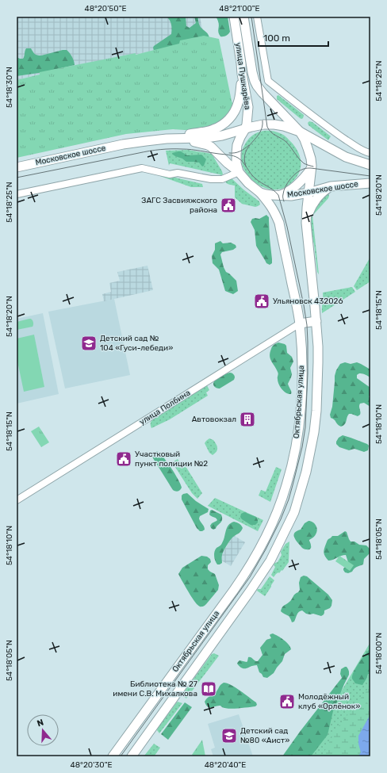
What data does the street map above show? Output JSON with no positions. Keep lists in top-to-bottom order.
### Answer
{
  "streets": {
    "main road": [
      "улица Пушкарёва",
      "Московское шоссе",
      "Октябрьская улица",
      "улица Полбина"
    ]
  },
  "crossings": [
    ["улица Пушкарёва", "Московское шоссе"],
    ["улица Пушкарёва", "Октябрьская улица"],
    ["Московское шоссе", "Октябрьская улица"],
    ["Октябрьская улица", "улица Полбина"]
  ],
  "places": {
    "public building": [
      "ЗАГС Засвияжского района",
      "Ульяновск 432026",
      "Участковый пункт полиции №2",
      "Молодёжный клуб «Орлёнок»"
    ],
    "school or university": ["Детский сад № 104 «Гуси-лебеди»", "Детский сад №80 «Аист»"],
    "building": ["Автовокзал"],
    "library": ["Библиотека № 27 имени С.В. Михалкова"]
  },
  "scale_bar": "100 m",
  "north": "top",
  "coordinates": [
    "48°20'50\"E",
    "48°21'00\"E",
    "54°18'25\"N",
    "54°18'30\"N",
    "54°18'20\"N",
    "54°18'15\"N",
    "54°18'10\"N",
    "54°18'05\"N",
    "54°18'00\"N",
    "48°20'30\"E",
    "48°20'40\"E"
  ]
}
